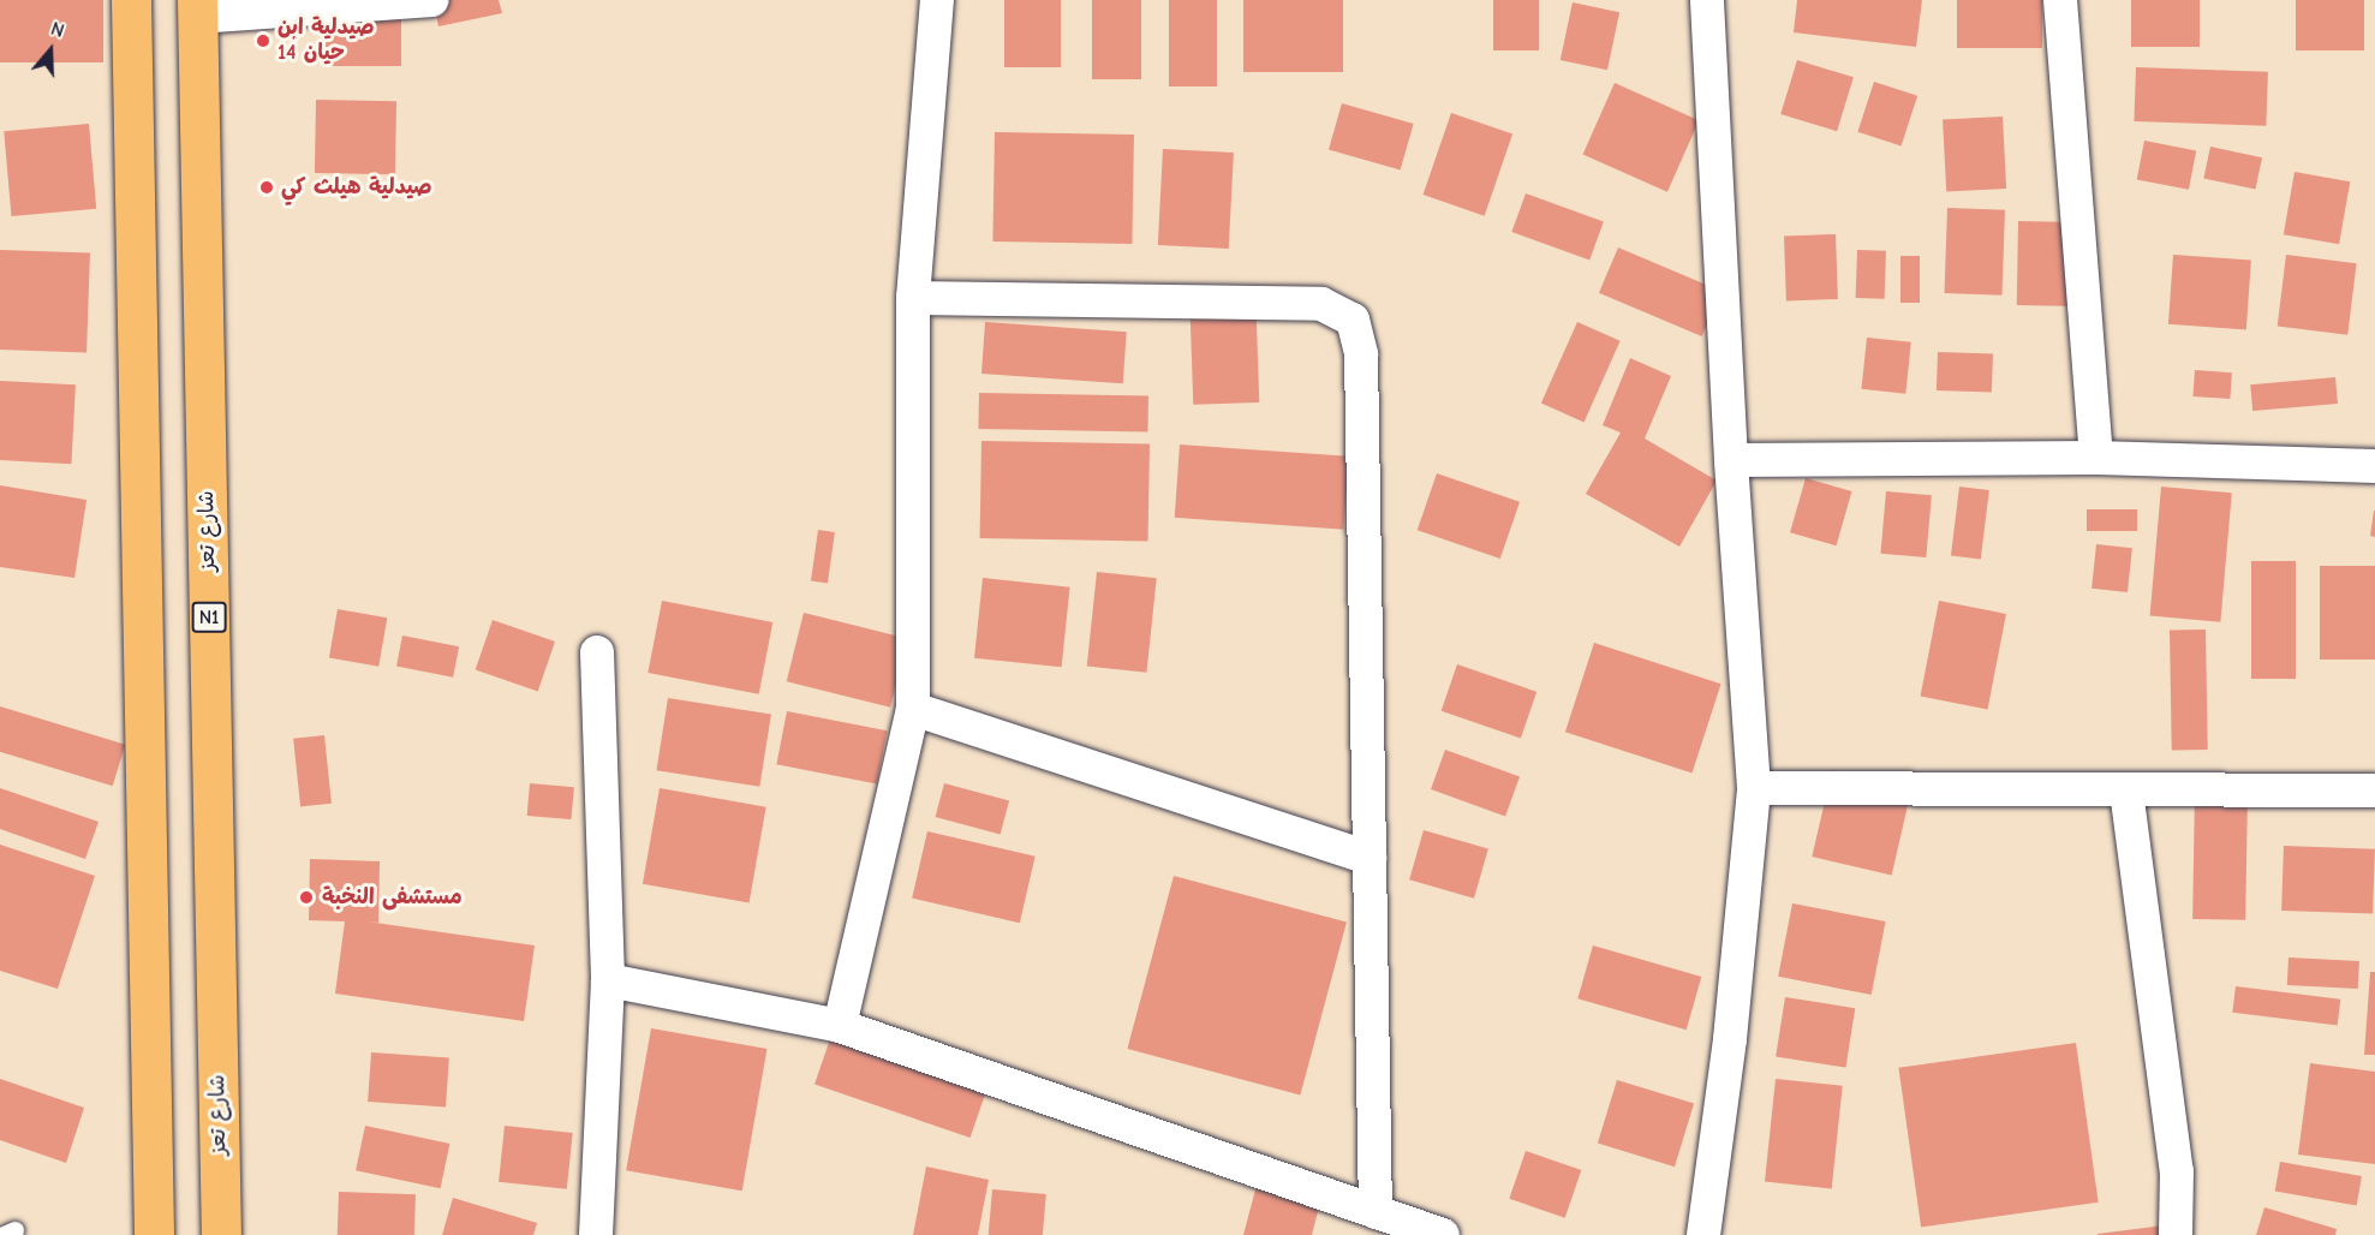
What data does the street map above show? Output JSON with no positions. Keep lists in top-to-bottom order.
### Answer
{
  "streets": {
    "highway": ["شارع تعز", "N1"]
  },
  "places": ["صيدلية ابن حيان 14", "صيدلية هيلث كي", "مستشفى النخبة"],
  "north": "top"
}
